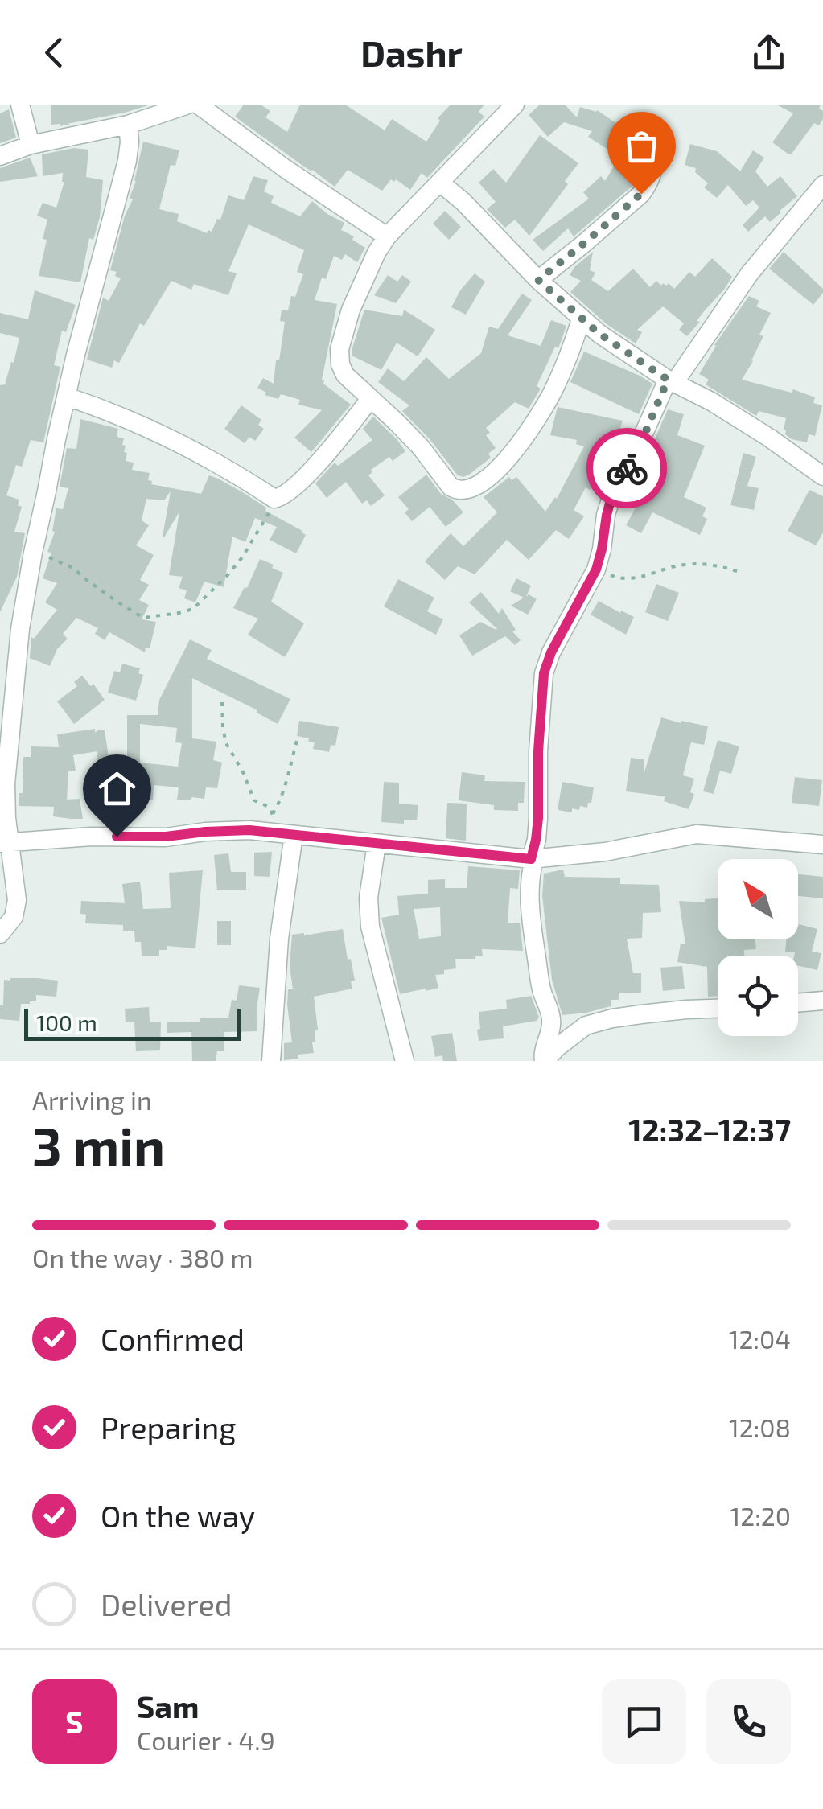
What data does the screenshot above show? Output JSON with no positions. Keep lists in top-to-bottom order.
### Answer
{
  "scale_bar": "100 m",
  "north": "top left",
  "page": {
    "header": "Dashr",
    "scale": "100 m",
    "heading": ["3 min", "Arriving in", "12:32–12:37"],
    "panel": ["Sam", "Courier · 4.9"],
    "bar": "On the way · 380 m",
    "list": [
      ["Confirmed", "12:04"],
      ["Preparing", "12:08"],
      ["On the way", "12:20"],
      "Delivered"
    ],
    "round": "S"
  }
}
